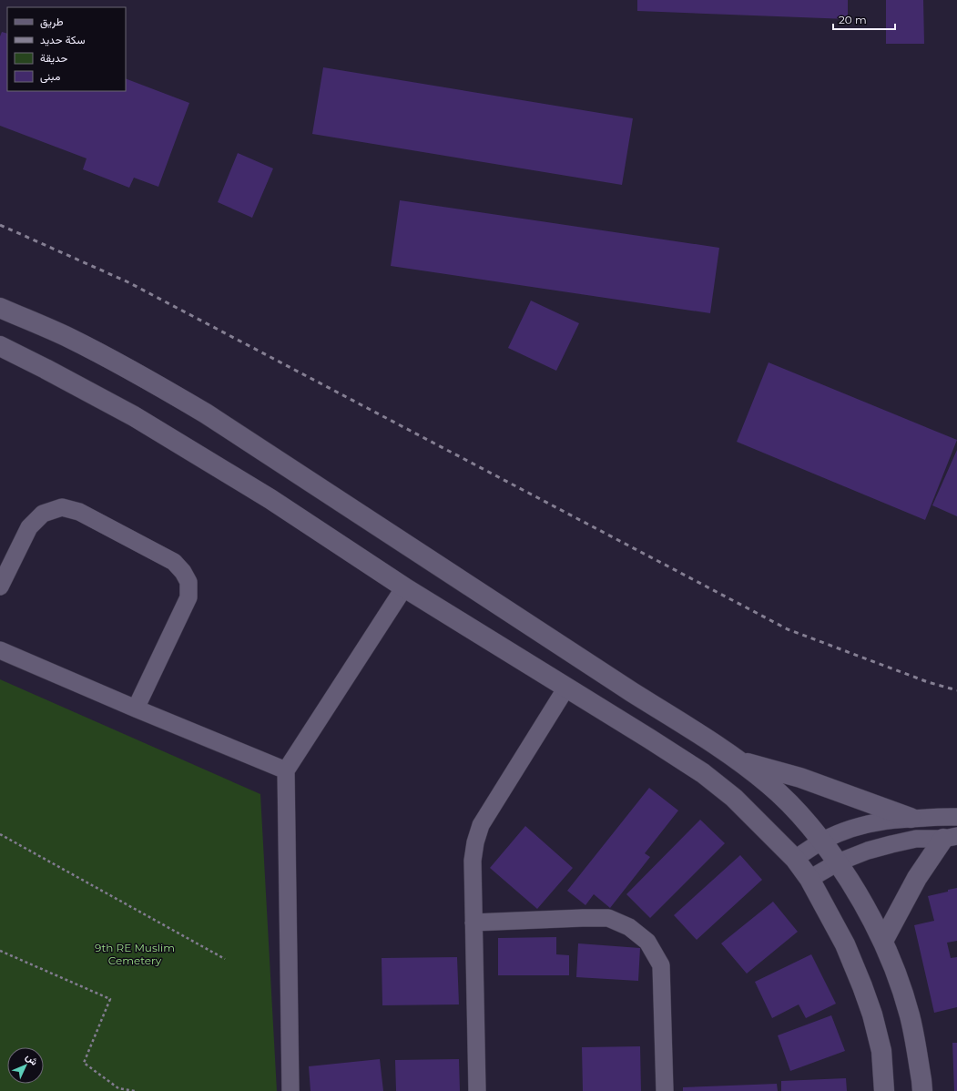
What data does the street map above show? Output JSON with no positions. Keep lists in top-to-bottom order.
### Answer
{
  "parks": ["9th RE Muslim Cemetery"],
  "legend": [
    "طريق",
    "سكة حديد",
    "حديقة",
    "مبنى"
  ],
  "scale_bar": "20 m",
  "north": "top right"
}
